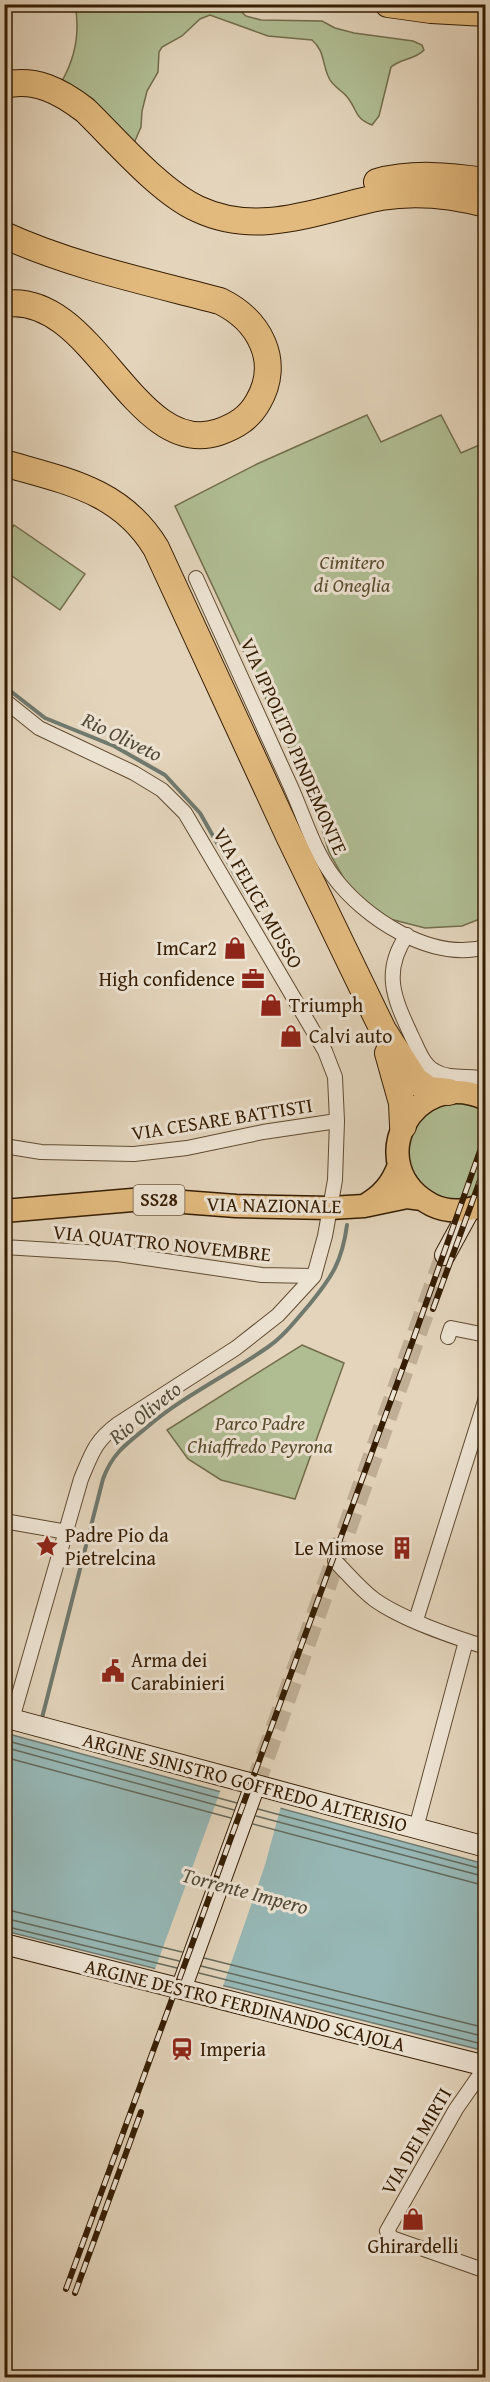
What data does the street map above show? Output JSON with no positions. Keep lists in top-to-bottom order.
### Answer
{
  "streets": {
    "main road": [
      "SS28",
      "VIA NAZIONALE",
      "ARGINE SINISTRO GOFFREDO ALTERISIO",
      "ARGINE DESTRO FERDINANDO SCAJOLA"
    ],
    "street": [
      "VIA IPPOLITO PINDEMONTE",
      "VIA FELICE MUSSO",
      "VIA CESARE BATTISTI",
      "VIA QUATTRO NOVEMBRE",
      "VIA DEI MIRTI"
    ]
  },
  "crossings": [
    ["VIA FELICE MUSSO", "VIA CESARE BATTISTI"],
    ["VIA FELICE MUSSO", "VIA NAZIONALE"],
    ["VIA FELICE MUSSO", "VIA QUATTRO NOVEMBRE"],
    ["ARGINE DESTRO FERDINANDO SCAJOLA", "VIA DEI MIRTI"]
  ],
  "water": ["Rio Oliveto", "Torrente Impero"],
  "parks": ["Cimitero di Oneglia", "Parco Padre Chiaffredo Peyrona"],
  "places": {
    "shop": [
      "ImCar2",
      "Triumph",
      "Calvi auto",
      "Ghirardelli"
    ],
    "office": ["High confidence"],
    "place": ["Padre Pio da Pietrelcina"],
    "building": ["Le Mimose"],
    "public building": ["Arma dei Carabinieri"],
    "station": ["Imperia"]
  }
}
